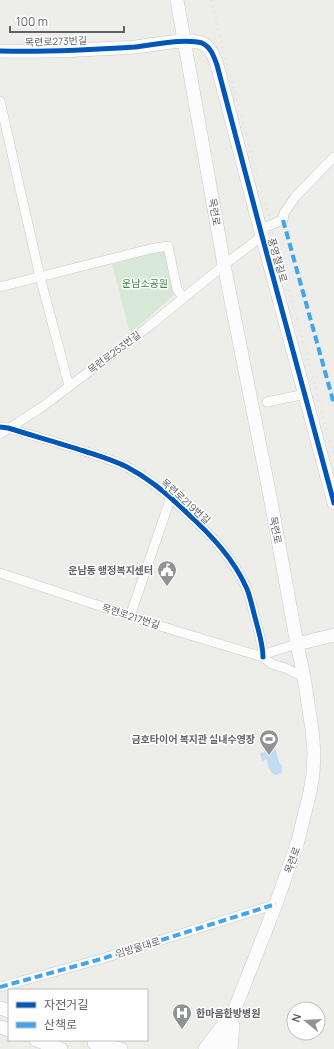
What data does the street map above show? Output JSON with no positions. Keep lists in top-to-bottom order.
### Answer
{
  "streets": {
    "main road": ["목련로273번길", "목련로", "풍영철길로"],
    "street": [
      "목련로253번길",
      "목련로219번길",
      "목련로217번길",
      "임방울대로"
    ]
  },
  "crossings": [
    ["목련로273번길", "목련로"],
    ["목련로273번길", "풍영철길로"],
    ["목련로", "풍영철길로"],
    ["목련로", "목련로253번길"],
    ["목련로", "목련로217번길"],
    ["목련로", "임방울대로"],
    ["풍영철길로", "목련로253번길"],
    ["목련로253번길", "목련로219번길"],
    ["목련로219번길", "목련로217번길"]
  ],
  "parks": ["운남소공원"],
  "places": {
    "public building": ["운남동 행정복지센터"],
    "sports": ["금호타이어 복지관 실내수영장"],
    "hospital": ["한마음한방병원"]
  },
  "legend": ["자전거길", "산책로"],
  "scale_bar": "100 m",
  "north": "left"
}
